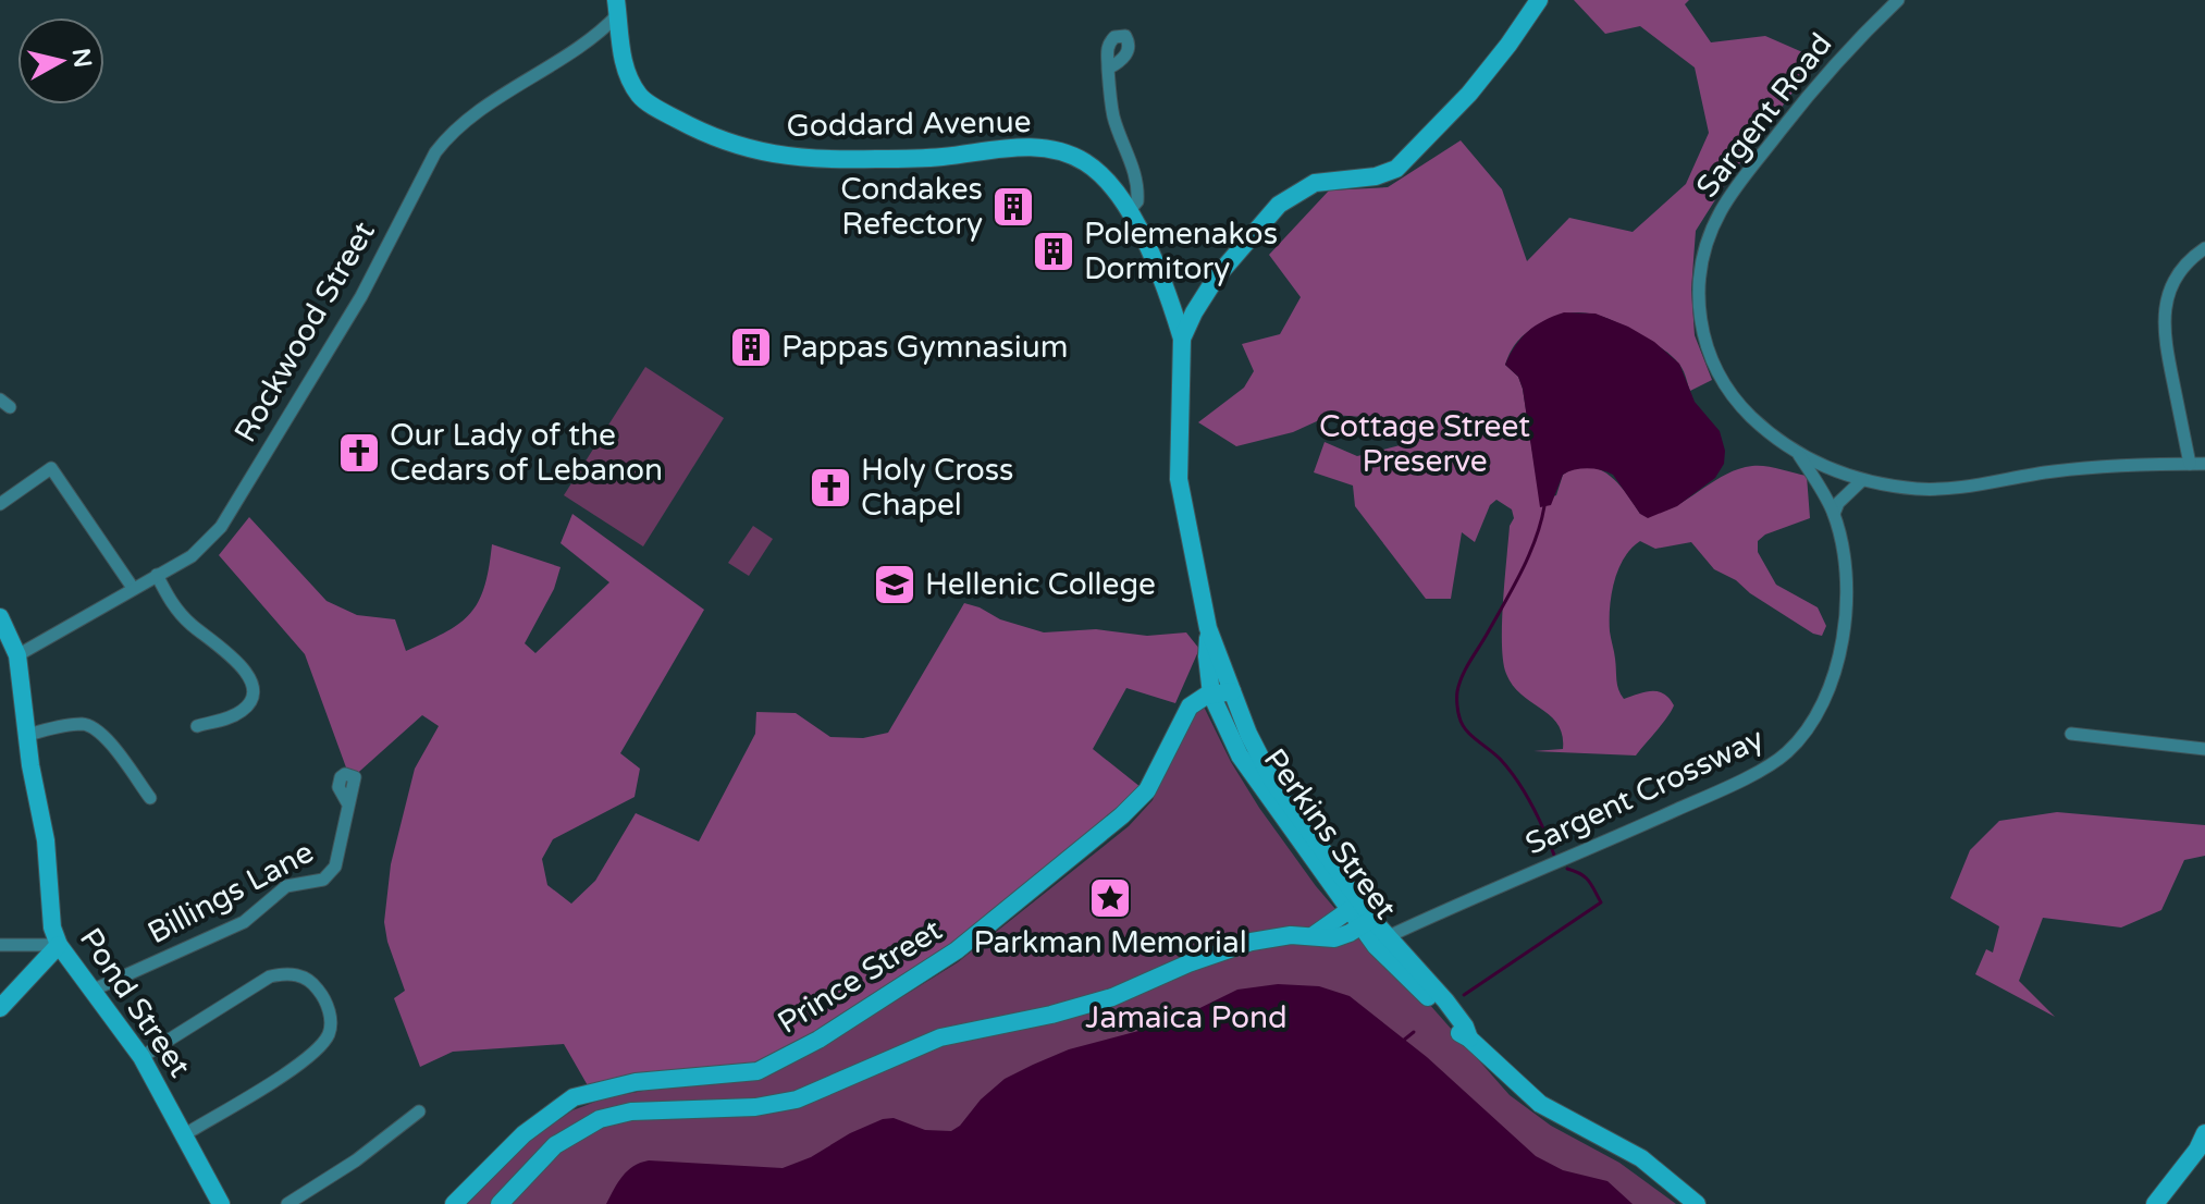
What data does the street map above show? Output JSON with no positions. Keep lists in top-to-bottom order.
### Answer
{
  "streets": {
    "main road": [
      "Goddard Avenue",
      "Perkins Street",
      "Prince Street",
      "Pond Street"
    ],
    "street": [
      "Sargent Road",
      "Rockwood Street",
      "Sargent Crossway",
      "Billings Lane"
    ]
  },
  "crossings": [
    ["Sargent Road", "Sargent Crossway"],
    ["Goddard Avenue", "Rockwood Street"],
    ["Goddard Avenue", "Perkins Street"],
    ["Rockwood Street", "Pond Street"],
    ["Sargent Crossway", "Perkins Street"],
    ["Perkins Street", "Prince Street"],
    ["Billings Lane", "Pond Street"]
  ],
  "parks": ["Cottage Street Preserve", "Jamaica Pond"],
  "places": {
    "building": ["Condakes Refectory", "Polemenakos Dormitory", "Pappas Gymnasium"],
    "church": ["Our Lady of the Cedars of Lebanon", "Holy Cross Chapel"],
    "school or university": ["Hellenic College"],
    "place": ["Parkman Memorial"]
  },
  "north": "right"
}
